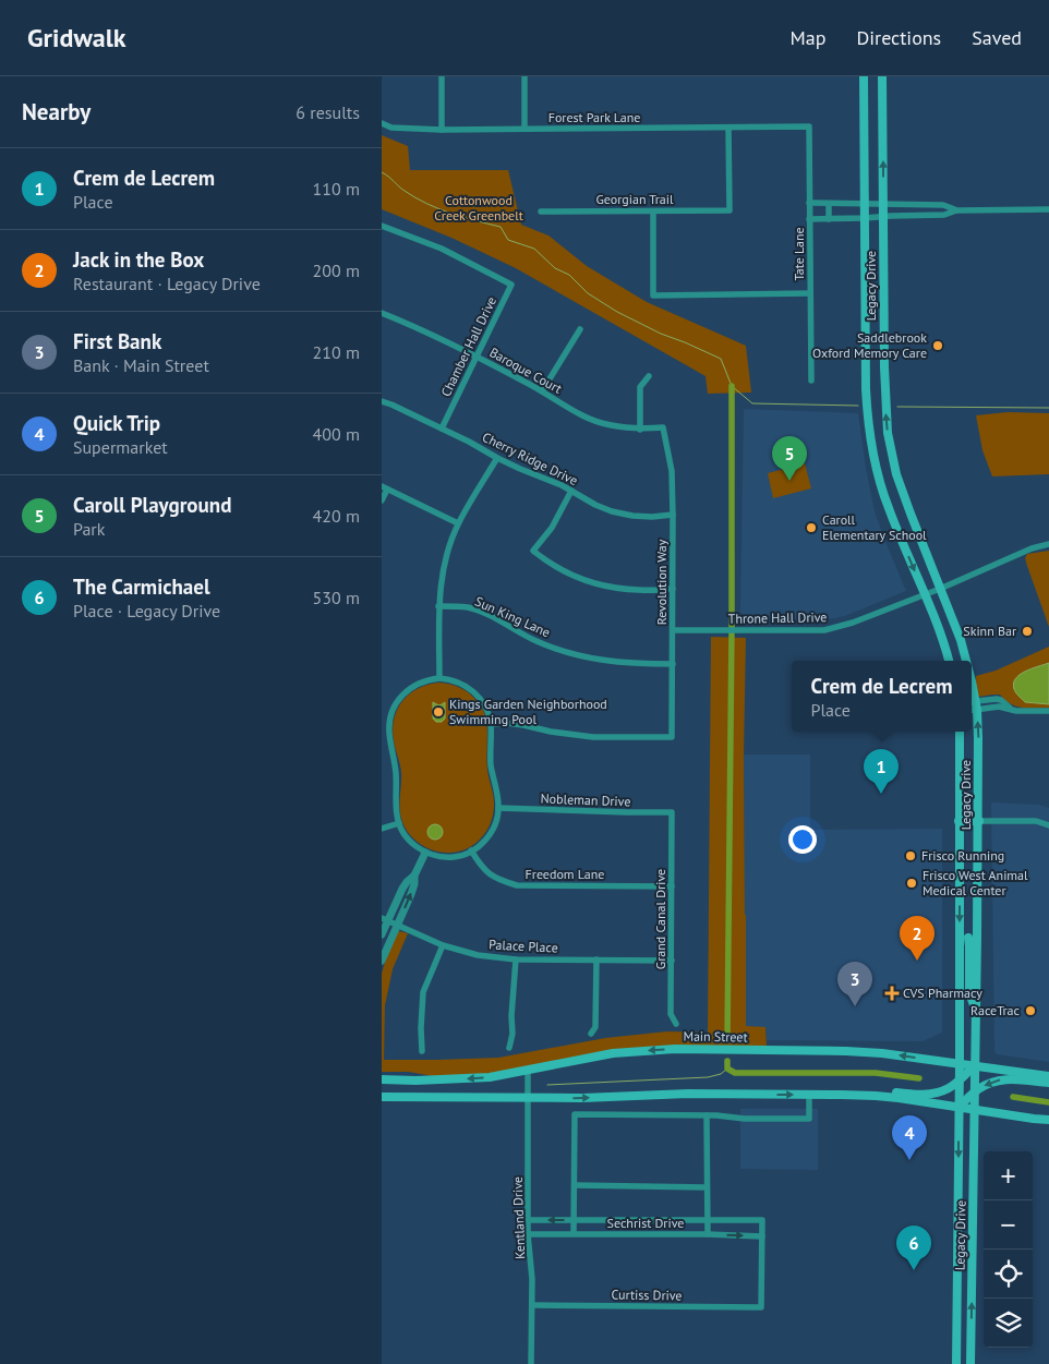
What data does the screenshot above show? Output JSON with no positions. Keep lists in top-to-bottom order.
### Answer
{
  "streets": {
    "main road": ["Legacy Drive", "Main Street"],
    "street": [
      "Forest Park Lane",
      "Georgian Trail",
      "Tate Lane",
      "Chamber Hall Drive",
      "Baroque Court",
      "Cherry Ridge Drive",
      "Revolution Way",
      "Sun King Lane",
      "Throne Hall Drive",
      "Nobleman Drive",
      "Freedom Lane",
      "Grand Canal Drive",
      "Palace Place",
      "Kentland Drive",
      "Sechrist Drive",
      "Curtiss Drive"
    ]
  },
  "crossings": [
    ["Forest Park Lane", "Georgian Trail"],
    ["Forest Park Lane", "Tate Lane"],
    ["Legacy Drive", "Throne Hall Drive"],
    ["Legacy Drive", "Main Street"],
    ["Chamber Hall Drive", "Baroque Court"],
    ["Chamber Hall Drive", "Cherry Ridge Drive"],
    ["Baroque Court", "Revolution Way"],
    ["Cherry Ridge Drive", "Revolution Way"],
    ["Revolution Way", "Sun King Lane"],
    ["Revolution Way", "Throne Hall Drive"],
    ["Revolution Way", "Nobleman Drive"],
    ["Revolution Way", "Freedom Lane"],
    ["Nobleman Drive", "Freedom Lane"],
    ["Nobleman Drive", "Grand Canal Drive"],
    ["Freedom Lane", "Grand Canal Drive"],
    ["Grand Canal Drive", "Palace Place"],
    ["Main Street", "Kentland Drive"],
    ["Kentland Drive", "Sechrist Drive"],
    ["Kentland Drive", "Curtiss Drive"],
    ["Sechrist Drive", "Curtiss Drive"]
  ],
  "parks": ["Cottonwood Creek Greenbelt"],
  "places": {
    "other": [
      "Saddlebrook Oxford Memory Care",
      "Caroll Elementary School",
      "Skinn Bar",
      "Kings Garden Neighborhood Swimming Pool",
      "Frisco Running",
      "Frisco West Animal Medical Center",
      "RaceTrac"
    ],
    "health": ["CVS Pharmacy"]
  },
  "page": {
    "header": "Gridwalk",
    "nav": ["Map", "Directions", "Saved"],
    "heading": ["Nearby", "6 results"],
    "list": [
      {
        "mark": "1",
        "name": "Crem de Lecrem",
        "note": "Place",
        "value": "110 m"
      },
      {
        "mark": "2",
        "name": "Jack in the Box",
        "note": "Restaurant · Legacy Drive",
        "value": "200 m"
      },
      {
        "mark": "3",
        "name": "First Bank",
        "note": "Bank · Main Street",
        "value": "210 m"
      },
      {
        "mark": "4",
        "name": "Quick Trip",
        "note": "Supermarket",
        "value": "400 m"
      },
      {
        "mark": "5",
        "name": "Caroll Playground",
        "note": "Park",
        "value": "420 m"
      },
      {
        "mark": "6",
        "name": "The Carmichael",
        "note": "Place · Legacy Drive",
        "value": "530 m"
      }
    ],
    "pins": [
      "5",
      "1",
      "2",
      "3",
      "4",
      "6"
    ],
    "popup": ["Crem de Lecrem", "Place"],
    "map_buttons": ["+", "−"]
  }
}
